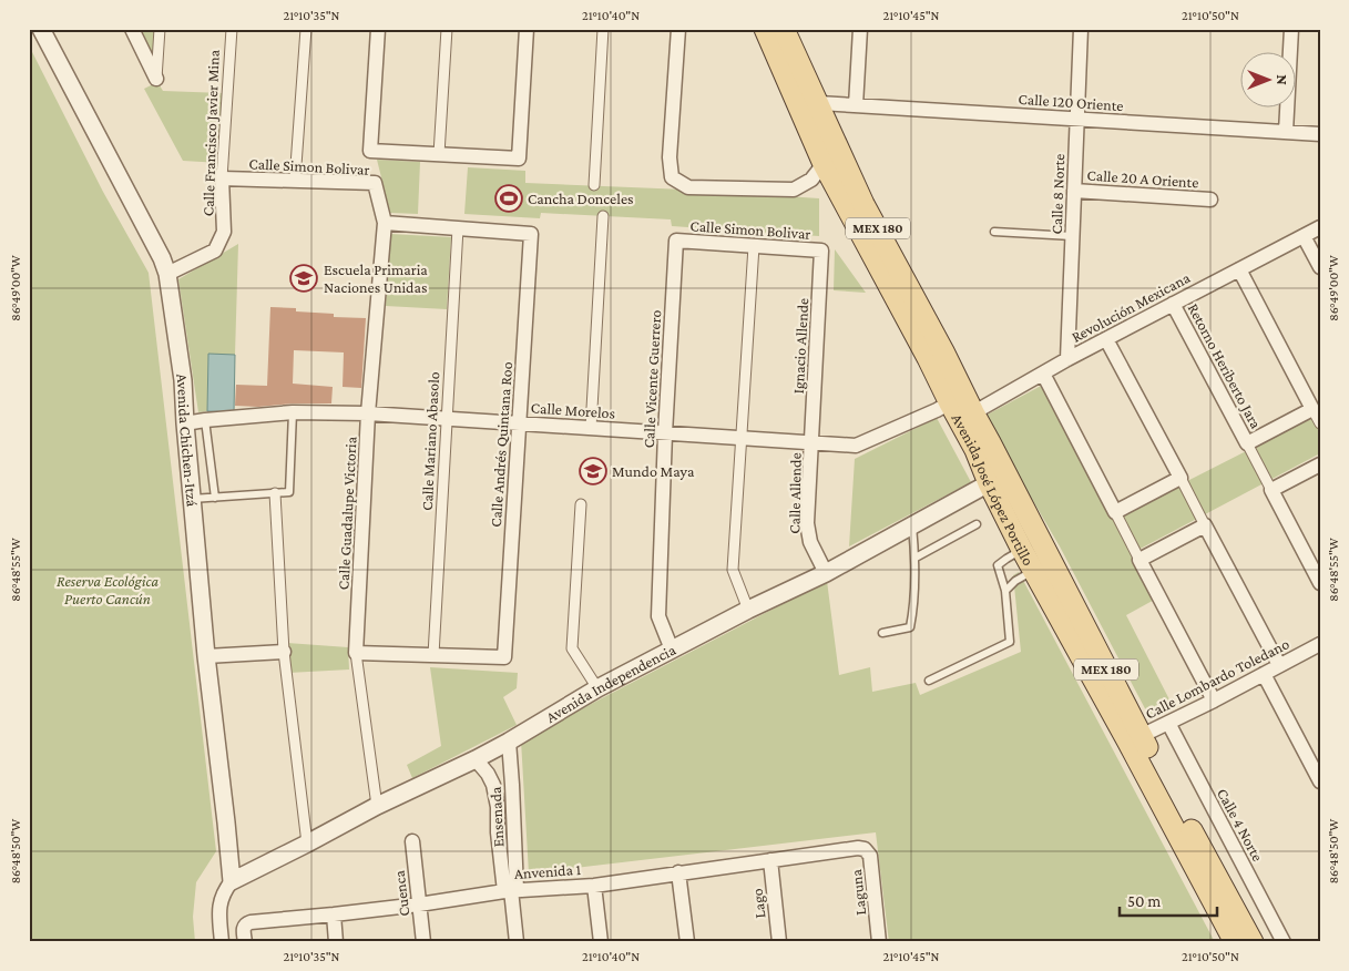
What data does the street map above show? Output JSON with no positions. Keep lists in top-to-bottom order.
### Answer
{
  "streets": {
    "main road": ["MEX 180", "Avenida José López Portillo"],
    "street": [
      "Calle 120 Oriente",
      "Calle Francisco Javier Mina",
      "Calle Simon Bolivar",
      "Calle 20 A Oriente",
      "Calle 8 Norte",
      "Revolución Mexicana",
      "Ignacio Allende",
      "Retorno Heriberto Jara",
      "Calle Vicente Guerrero",
      "Calle Morelos",
      "Avenida Chichen-Itzá",
      "Calle Mariano Abasolo",
      "Calle Andrés Quintana Roo",
      "Calle Allende",
      "Calle Guadalupe Victoria",
      "Calle Lombardo Toledano",
      "Avenida Independencia",
      "Ensenada",
      "Calle 4 Norte",
      "Anvenida 1",
      "Laguna",
      "Cuenca",
      "Lago"
    ]
  },
  "crossings": [
    ["Calle 120 Oriente", "Calle 8 Norte"],
    ["Calle 120 Oriente", "Avenida José López Portillo"],
    ["Calle Francisco Javier Mina", "Calle Simon Bolivar"],
    ["Calle Francisco Javier Mina", "Avenida Chichen-Itzá"],
    ["Calle Simon Bolivar", "Ignacio Allende"],
    ["Calle Simon Bolivar", "Calle Vicente Guerrero"],
    ["Calle Simon Bolivar", "Calle Guadalupe Victoria"],
    ["Calle 20 A Oriente", "Calle 8 Norte"],
    ["Calle 8 Norte", "Revolución Mexicana"],
    ["Revolución Mexicana", "Retorno Heriberto Jara"],
    ["Revolución Mexicana", "Calle Morelos"],
    ["Revolución Mexicana", "Avenida José López Portillo"],
    ["Ignacio Allende", "Calle Morelos"],
    ["Ignacio Allende", "Calle Allende"],
    ["Calle Vicente Guerrero", "Calle Morelos"],
    ["Calle Vicente Guerrero", "Avenida Independencia"],
    ["Calle Morelos", "Avenida Chichen-Itzá"],
    ["Calle Morelos", "Calle Mariano Abasolo"],
    ["Calle Morelos", "Calle Andrés Quintana Roo"],
    ["Calle Morelos", "Avenida José López Portillo"],
    ["Calle Morelos", "Calle Allende"],
    ["Calle Morelos", "Calle Guadalupe Victoria"],
    ["Avenida Chichen-Itzá", "Avenida Independencia"],
    ["Calle Mariano Abasolo", "Calle Andrés Quintana Roo"],
    ["Avenida José López Portillo", "Calle Lombardo Toledano"],
    ["Avenida José López Portillo", "Avenida Independencia"],
    ["Calle Allende", "Avenida Independencia"],
    ["Calle Guadalupe Victoria", "Avenida Independencia"],
    ["Calle Lombardo Toledano", "Calle 4 Norte"],
    ["Avenida Independencia", "Ensenada"],
    ["Ensenada", "Anvenida 1"],
    ["Anvenida 1", "Laguna"],
    ["Anvenida 1", "Cuenca"],
    ["Anvenida 1", "Lago"]
  ],
  "parks": ["Reserva Ecológica Puerto Cancún"],
  "places": {
    "sports": ["Cancha Donceles"],
    "school or university": ["Escuela Primaria Naciones Unidas", "Mundo Maya"]
  },
  "scale_bar": "50 m",
  "north": "right",
  "coordinates": [
    "21°10'35\"N",
    "21°10'40\"N",
    "21°10'45\"N",
    "21°10'50\"N",
    "86°49'00\"W",
    "86°48'55\"W",
    "86°48'50\"W"
  ]
}
